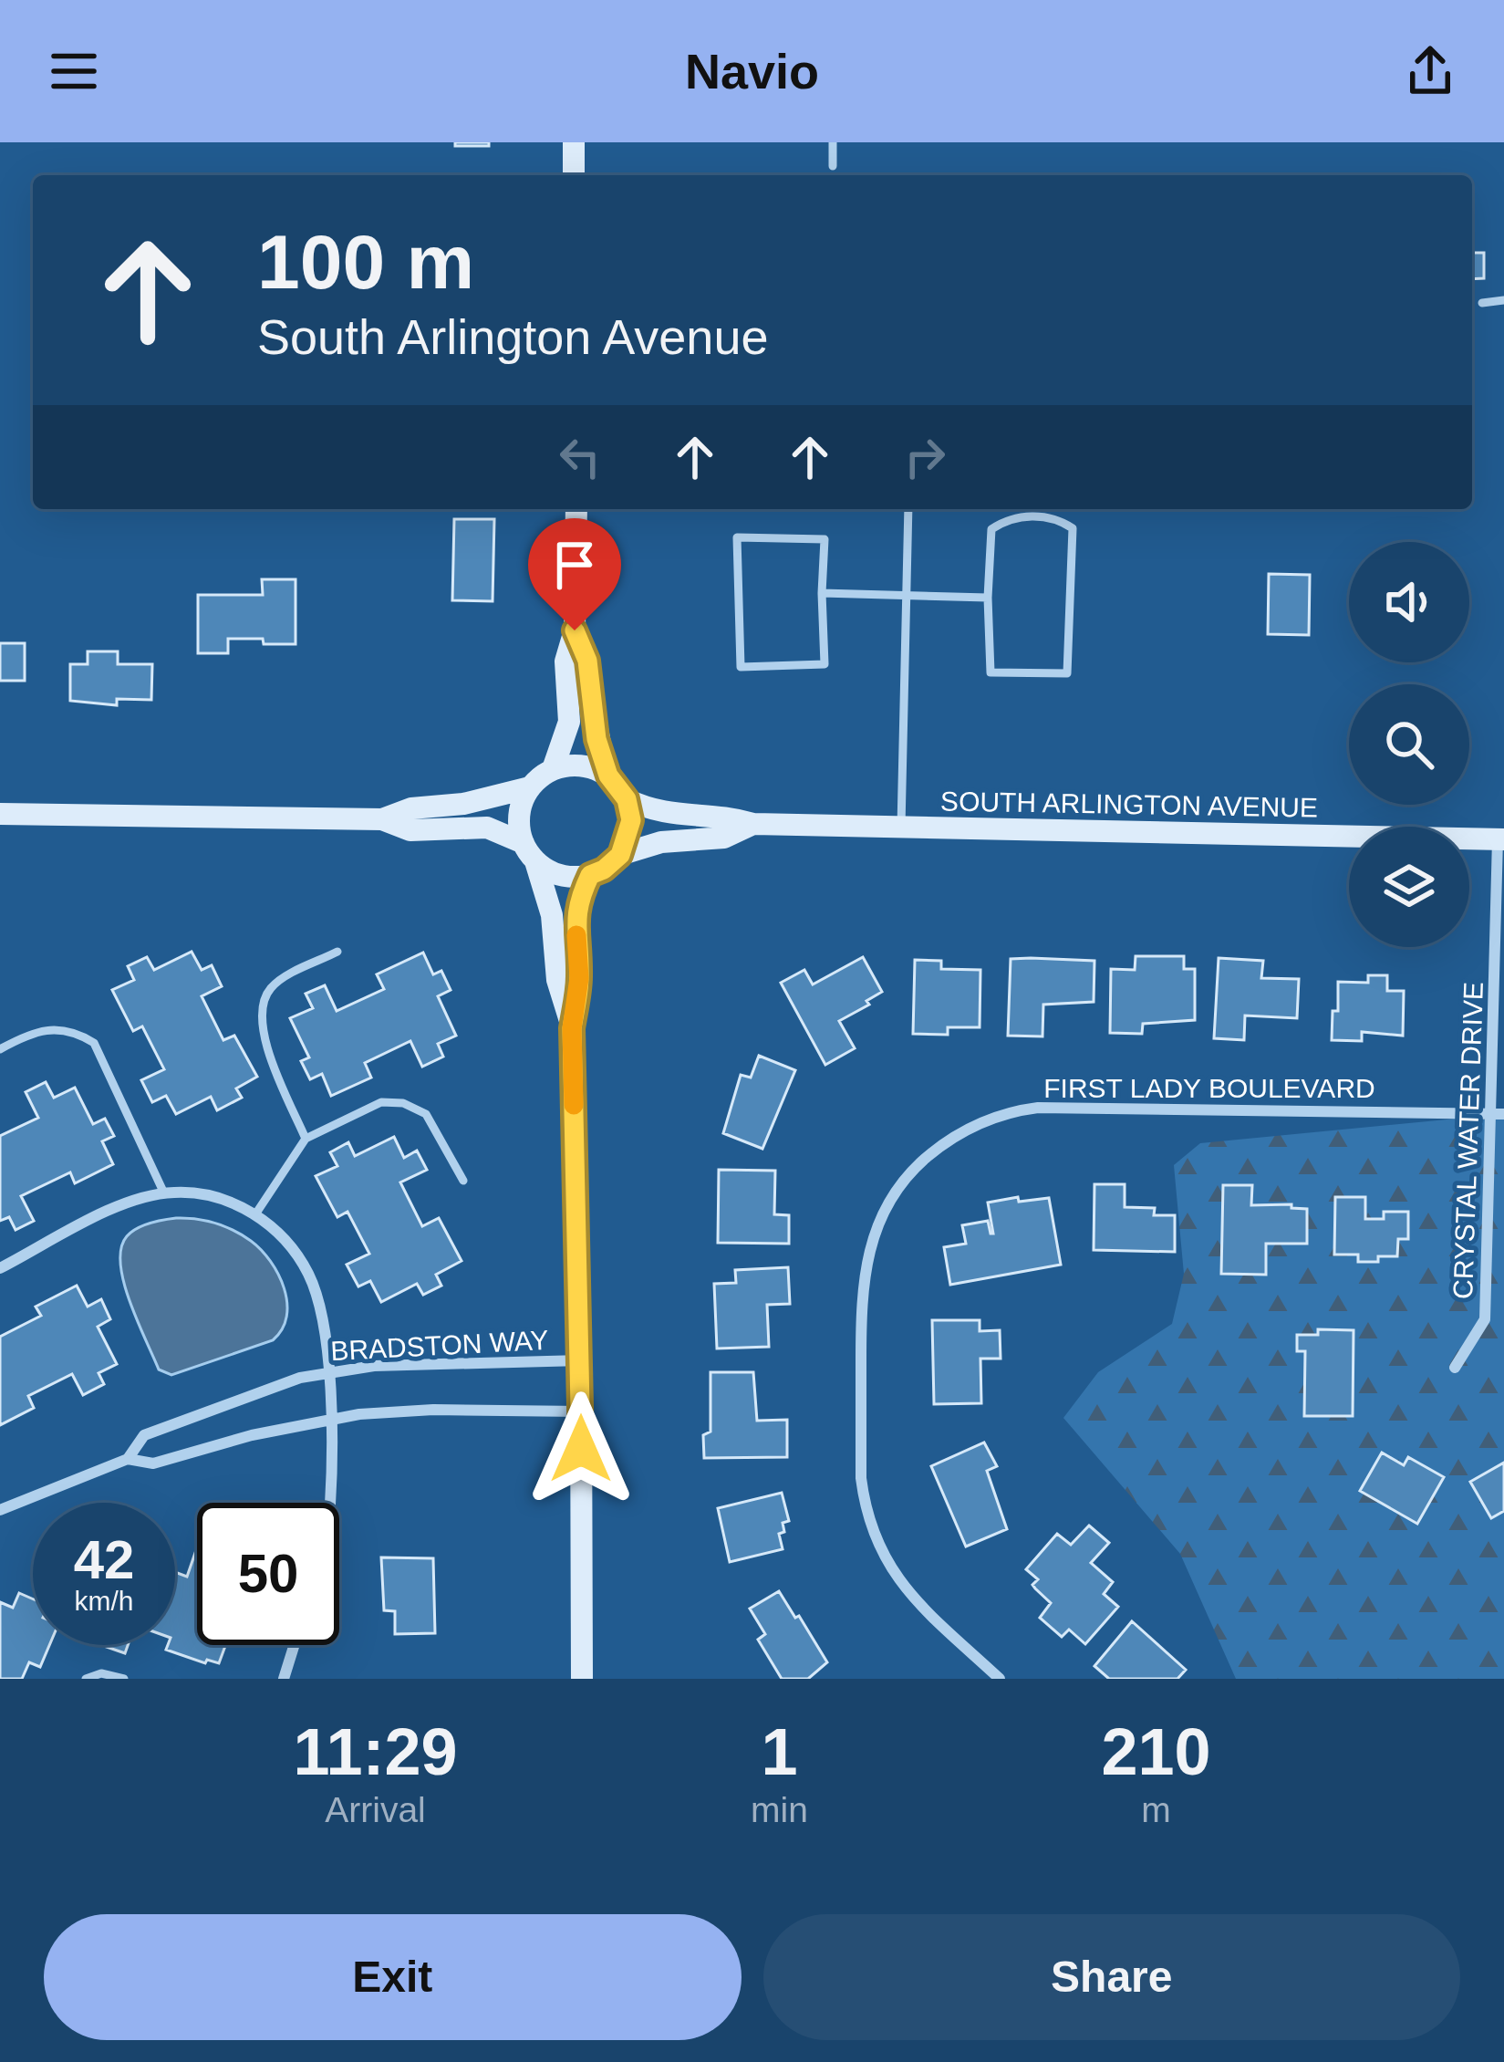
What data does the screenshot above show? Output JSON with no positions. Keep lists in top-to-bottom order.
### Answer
{
  "streets": {
    "main road": ["SOUTH ARLINGTON AVENUE"],
    "street": ["FIRST LADY BOULEVARD", "CRYSTAL WATER DRIVE", "BRADSTON WAY"]
  },
  "crossings": [
    ["SOUTH ARLINGTON AVENUE", "CRYSTAL WATER DRIVE"],
    ["FIRST LADY BOULEVARD", "CRYSTAL WATER DRIVE"]
  ],
  "page": {
    "header": "Navio",
    "turn": ["100 m", "South Arlington Avenue"],
    "speed": "42 km/h",
    "limit": "50",
    "eta": [
      "11:29",
      "Arrival",
      "1",
      "min",
      "210",
      "m"
    ],
    "buttons": ["Exit", "Share"]
  }
}
